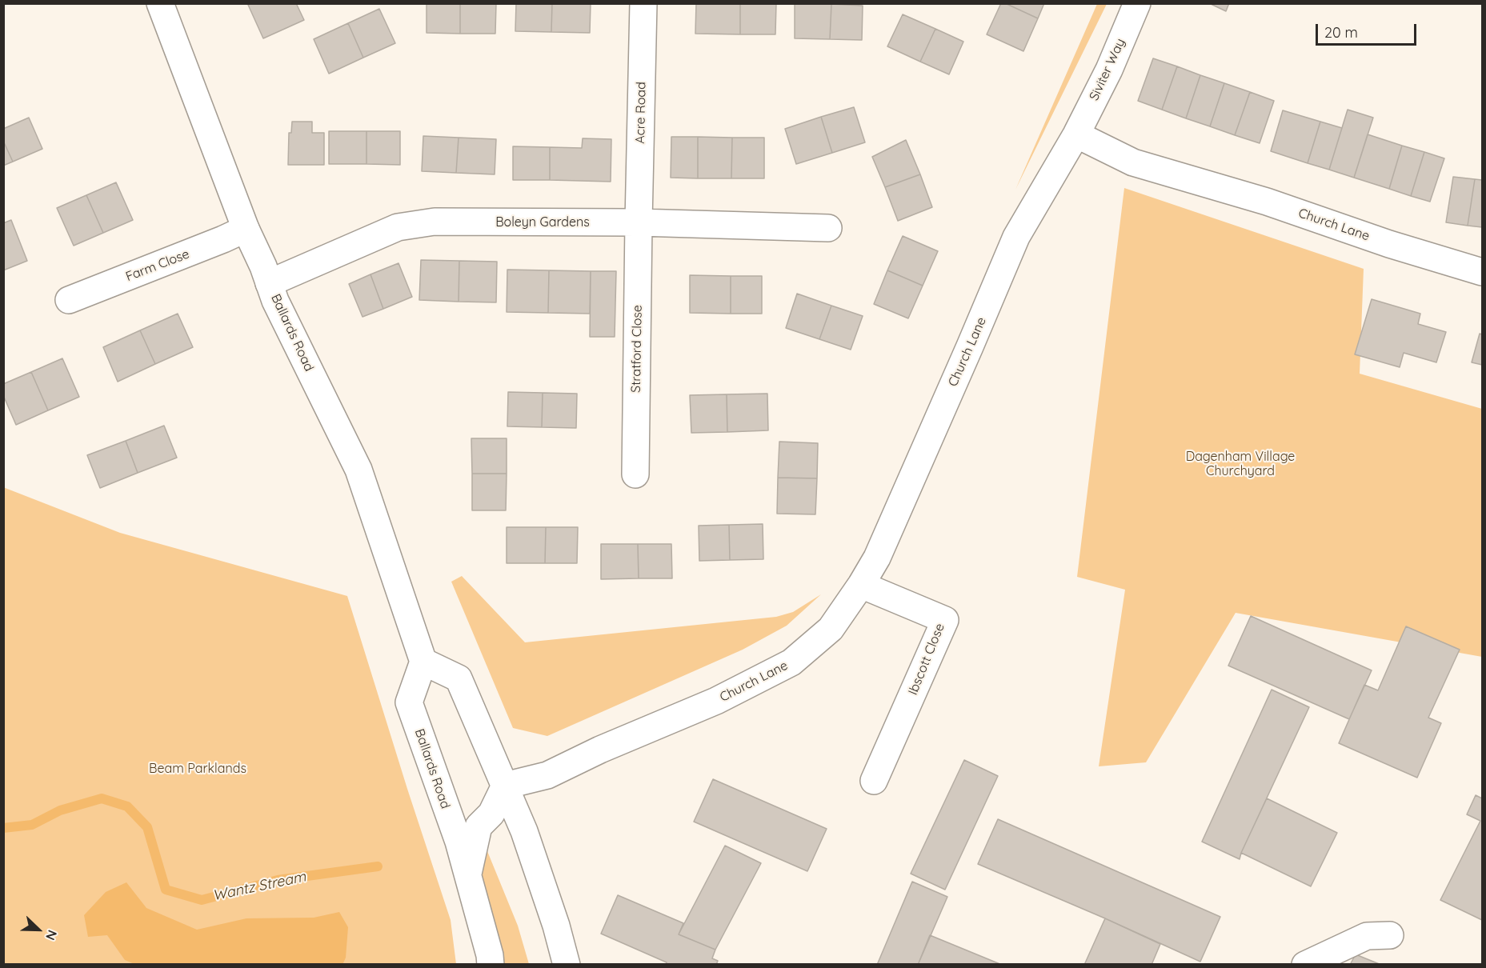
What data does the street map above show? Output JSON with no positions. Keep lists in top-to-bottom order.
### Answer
{
  "streets": {
    "street": [
      "Siviter Way",
      "Acre Road",
      "Boleyn Gardens",
      "Church Lane",
      "Farm Close",
      "Ballards Road",
      "Stratford Close",
      "Ibscott Close"
    ]
  },
  "crossings": [
    ["Siviter Way", "Church Lane"],
    ["Acre Road", "Boleyn Gardens"],
    ["Acre Road", "Stratford Close"],
    ["Boleyn Gardens", "Ballards Road"],
    ["Boleyn Gardens", "Stratford Close"],
    ["Church Lane", "Ballards Road"],
    ["Church Lane", "Ibscott Close"],
    ["Farm Close", "Ballards Road"]
  ],
  "water": ["Wantz Stream"],
  "parks": ["Dagenham Village Churchyard", "Beam Parklands"],
  "scale_bar": "20 m",
  "north": "bottom right"
}
